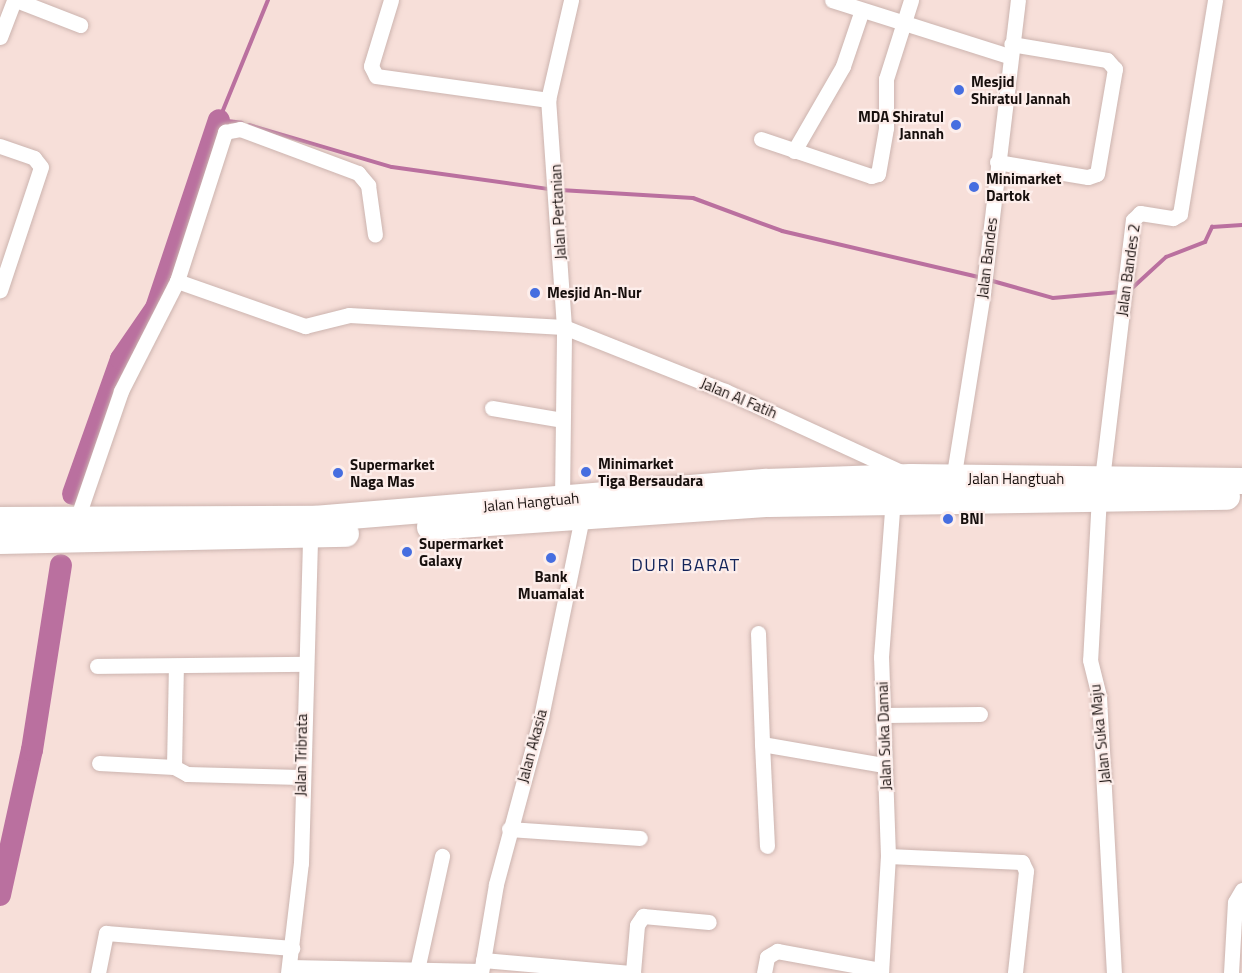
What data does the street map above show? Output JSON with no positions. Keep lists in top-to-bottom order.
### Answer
{
  "streets": {
    "highway": ["Jalan Hangtuah"],
    "street": [
      "Jalan Pertanian",
      "Jalan Bandes",
      "Jalan Bandes 2",
      "Jalan Al Fatih",
      "Jalan Suka Maju",
      "Jalan Suka Damai",
      "Jalan Akasia",
      "Jalan Tribrata"
    ]
  },
  "crossings": [
    ["Jalan Pertanian", "Jalan Al Fatih"],
    ["Jalan Pertanian", "Jalan Hangtuah"],
    ["Jalan Bandes", "Jalan Hangtuah"],
    ["Jalan Bandes 2", "Jalan Hangtuah"],
    ["Jalan Bandes 2", "Jalan Suka Maju"],
    ["Jalan Al Fatih", "Jalan Hangtuah"],
    ["Jalan Hangtuah", "Jalan Suka Maju"],
    ["Jalan Hangtuah", "Jalan Suka Damai"],
    ["Jalan Hangtuah", "Jalan Akasia"],
    ["Jalan Hangtuah", "Jalan Tribrata"]
  ],
  "districts": ["DURI BARAT"],
  "places": [
    "Mesjid Shiratul Jannah",
    "MDA Shiratul Jannah",
    "Minimarket Dartok",
    "Mesjid An-Nur",
    "Minimarket Tiga Bersaudara",
    "Supermarket Naga Mas",
    "BNI",
    "Supermarket Galaxy",
    "Bank Muamalat"
  ]
}
